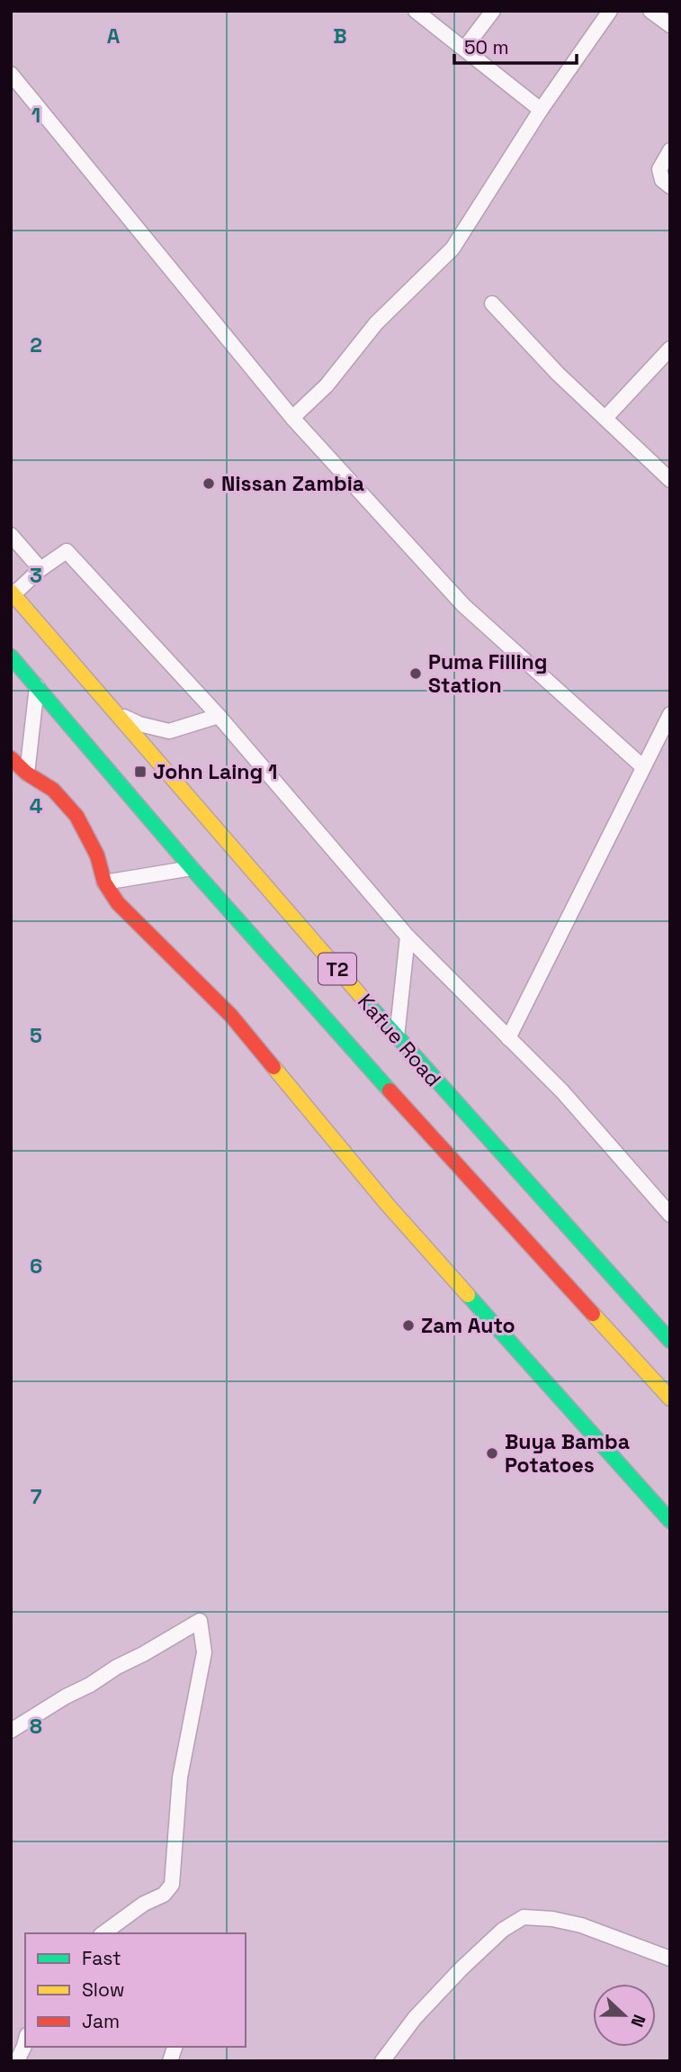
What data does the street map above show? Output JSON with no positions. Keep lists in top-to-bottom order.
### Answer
{
  "streets": {
    "main road": ["T2", "Kafue Road"]
  },
  "places": {
    "other": [
      "Nissan Zambia",
      "Puma Filling Station",
      "Zam Auto",
      "Buya Bamba Potatoes"
    ],
    "transit": ["John Laing 1"]
  },
  "legend": ["Fast", "Slow", "Jam"],
  "scale_bar": "50 m",
  "north": "right",
  "grid": {
    "columns": ["A", "B"],
    "rows": [
      "1",
      "2",
      "3",
      "4",
      "5",
      "6",
      "7",
      "8"
    ]
  }
}
